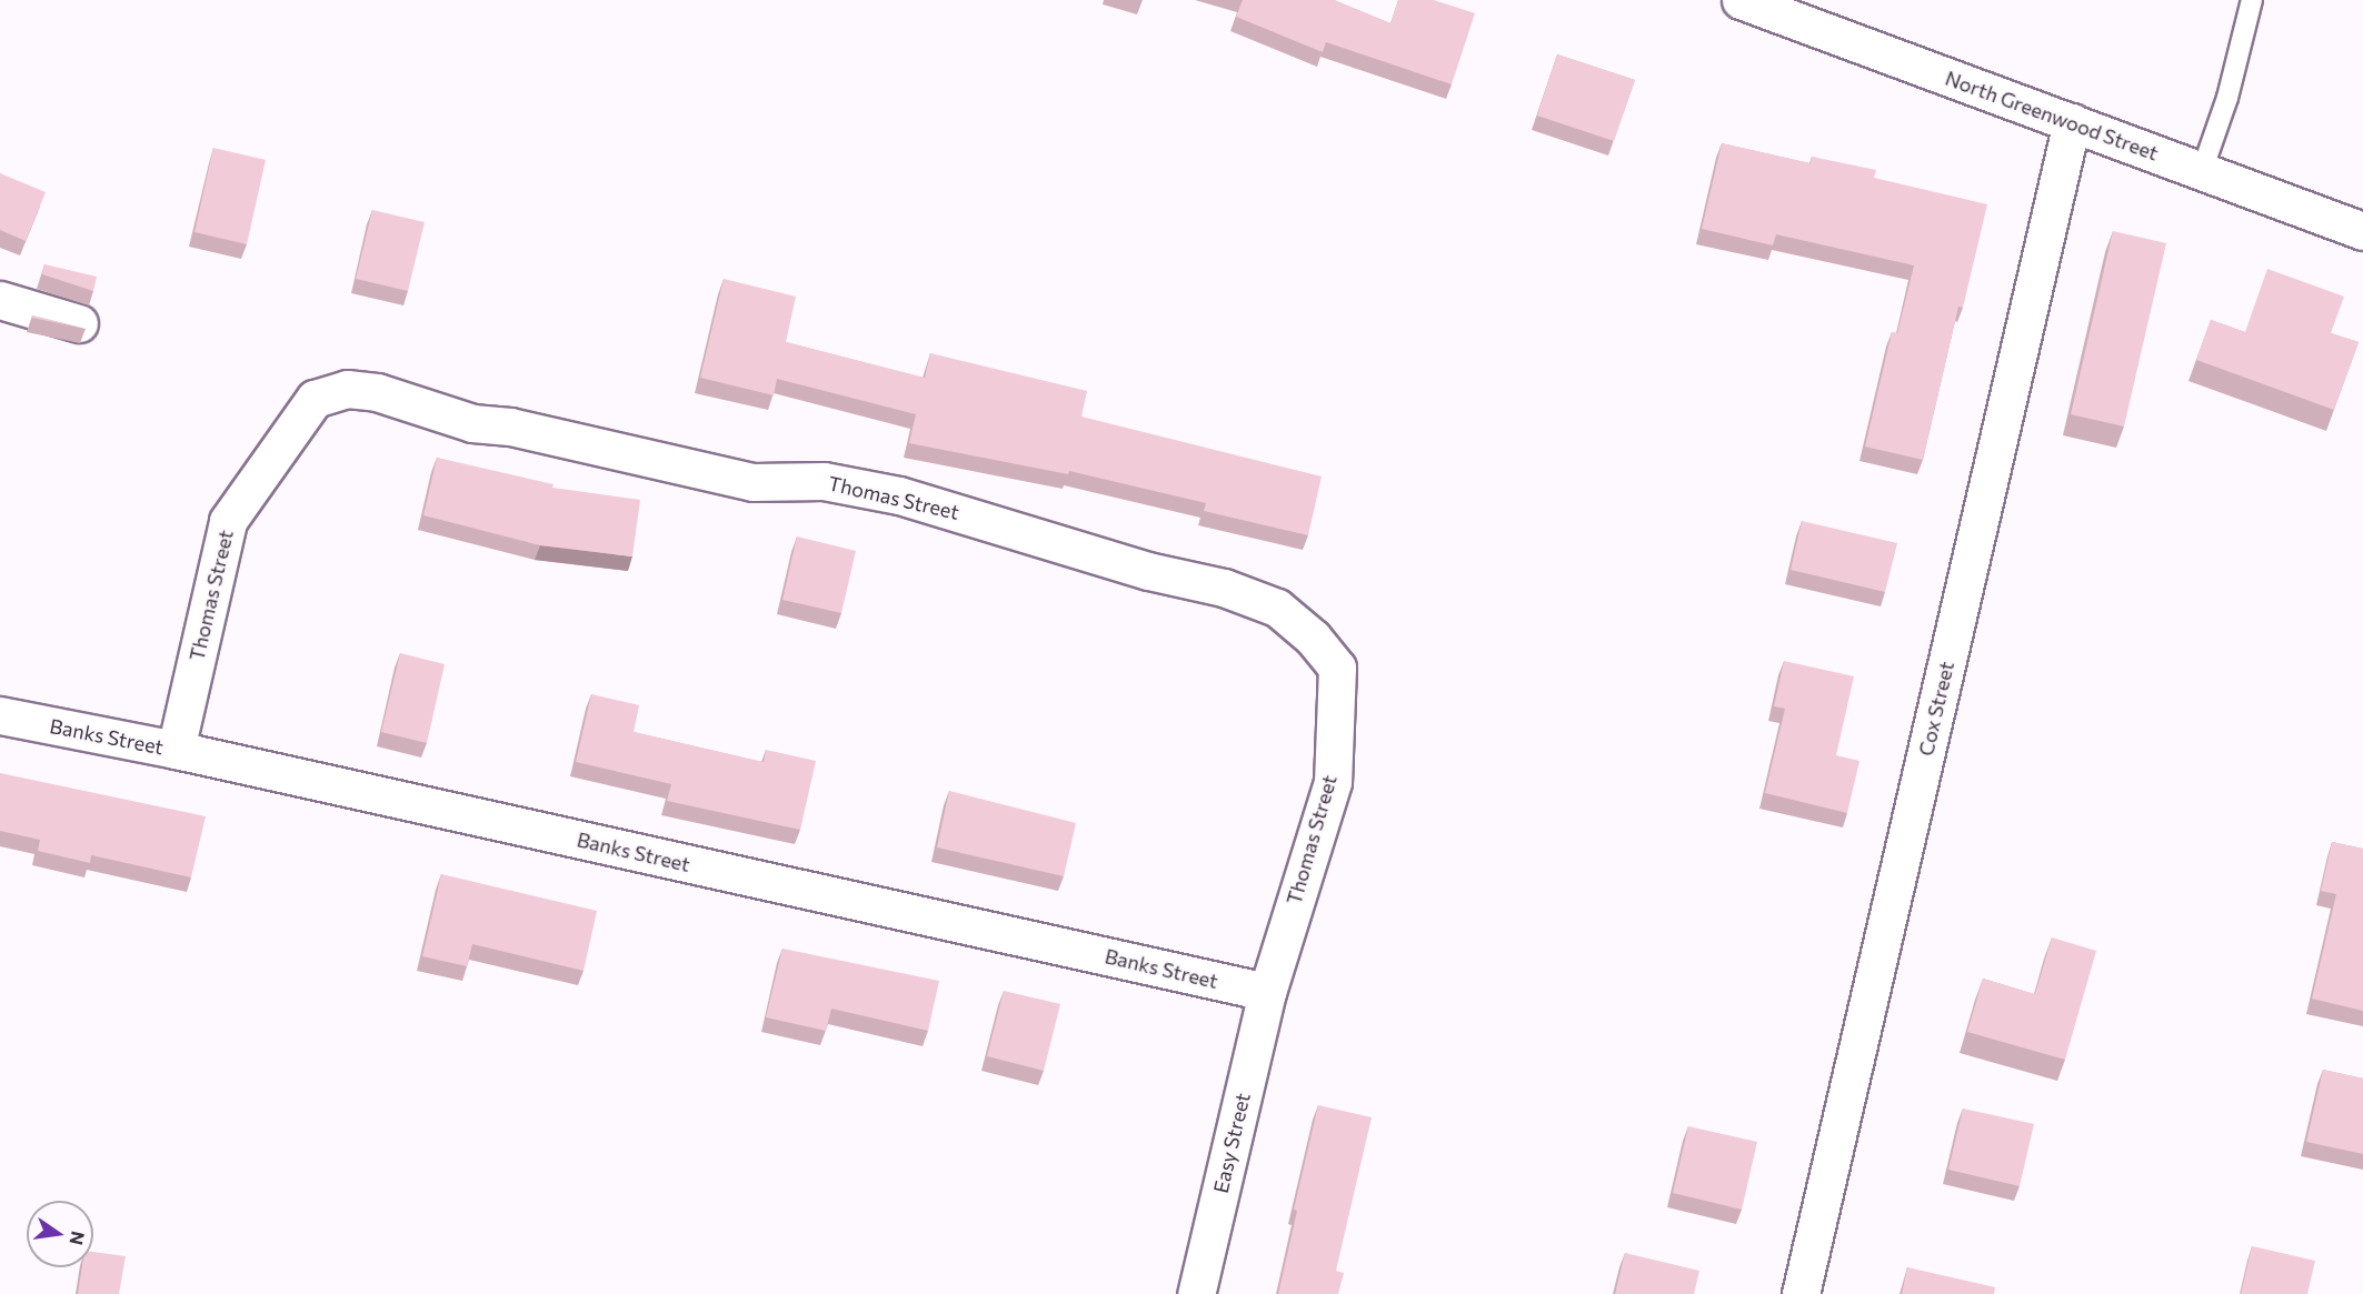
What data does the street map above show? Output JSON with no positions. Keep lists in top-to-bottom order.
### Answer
{
  "streets": {
    "street": [
      "North Greenwood Street",
      "Thomas Street",
      "Cox Street",
      "Banks Street",
      "Easy Street"
    ]
  },
  "crossings": [
    ["North Greenwood Street", "Cox Street"],
    ["Thomas Street", "Banks Street"],
    ["Thomas Street", "Easy Street"],
    ["Banks Street", "Easy Street"]
  ],
  "north": "right"
}
